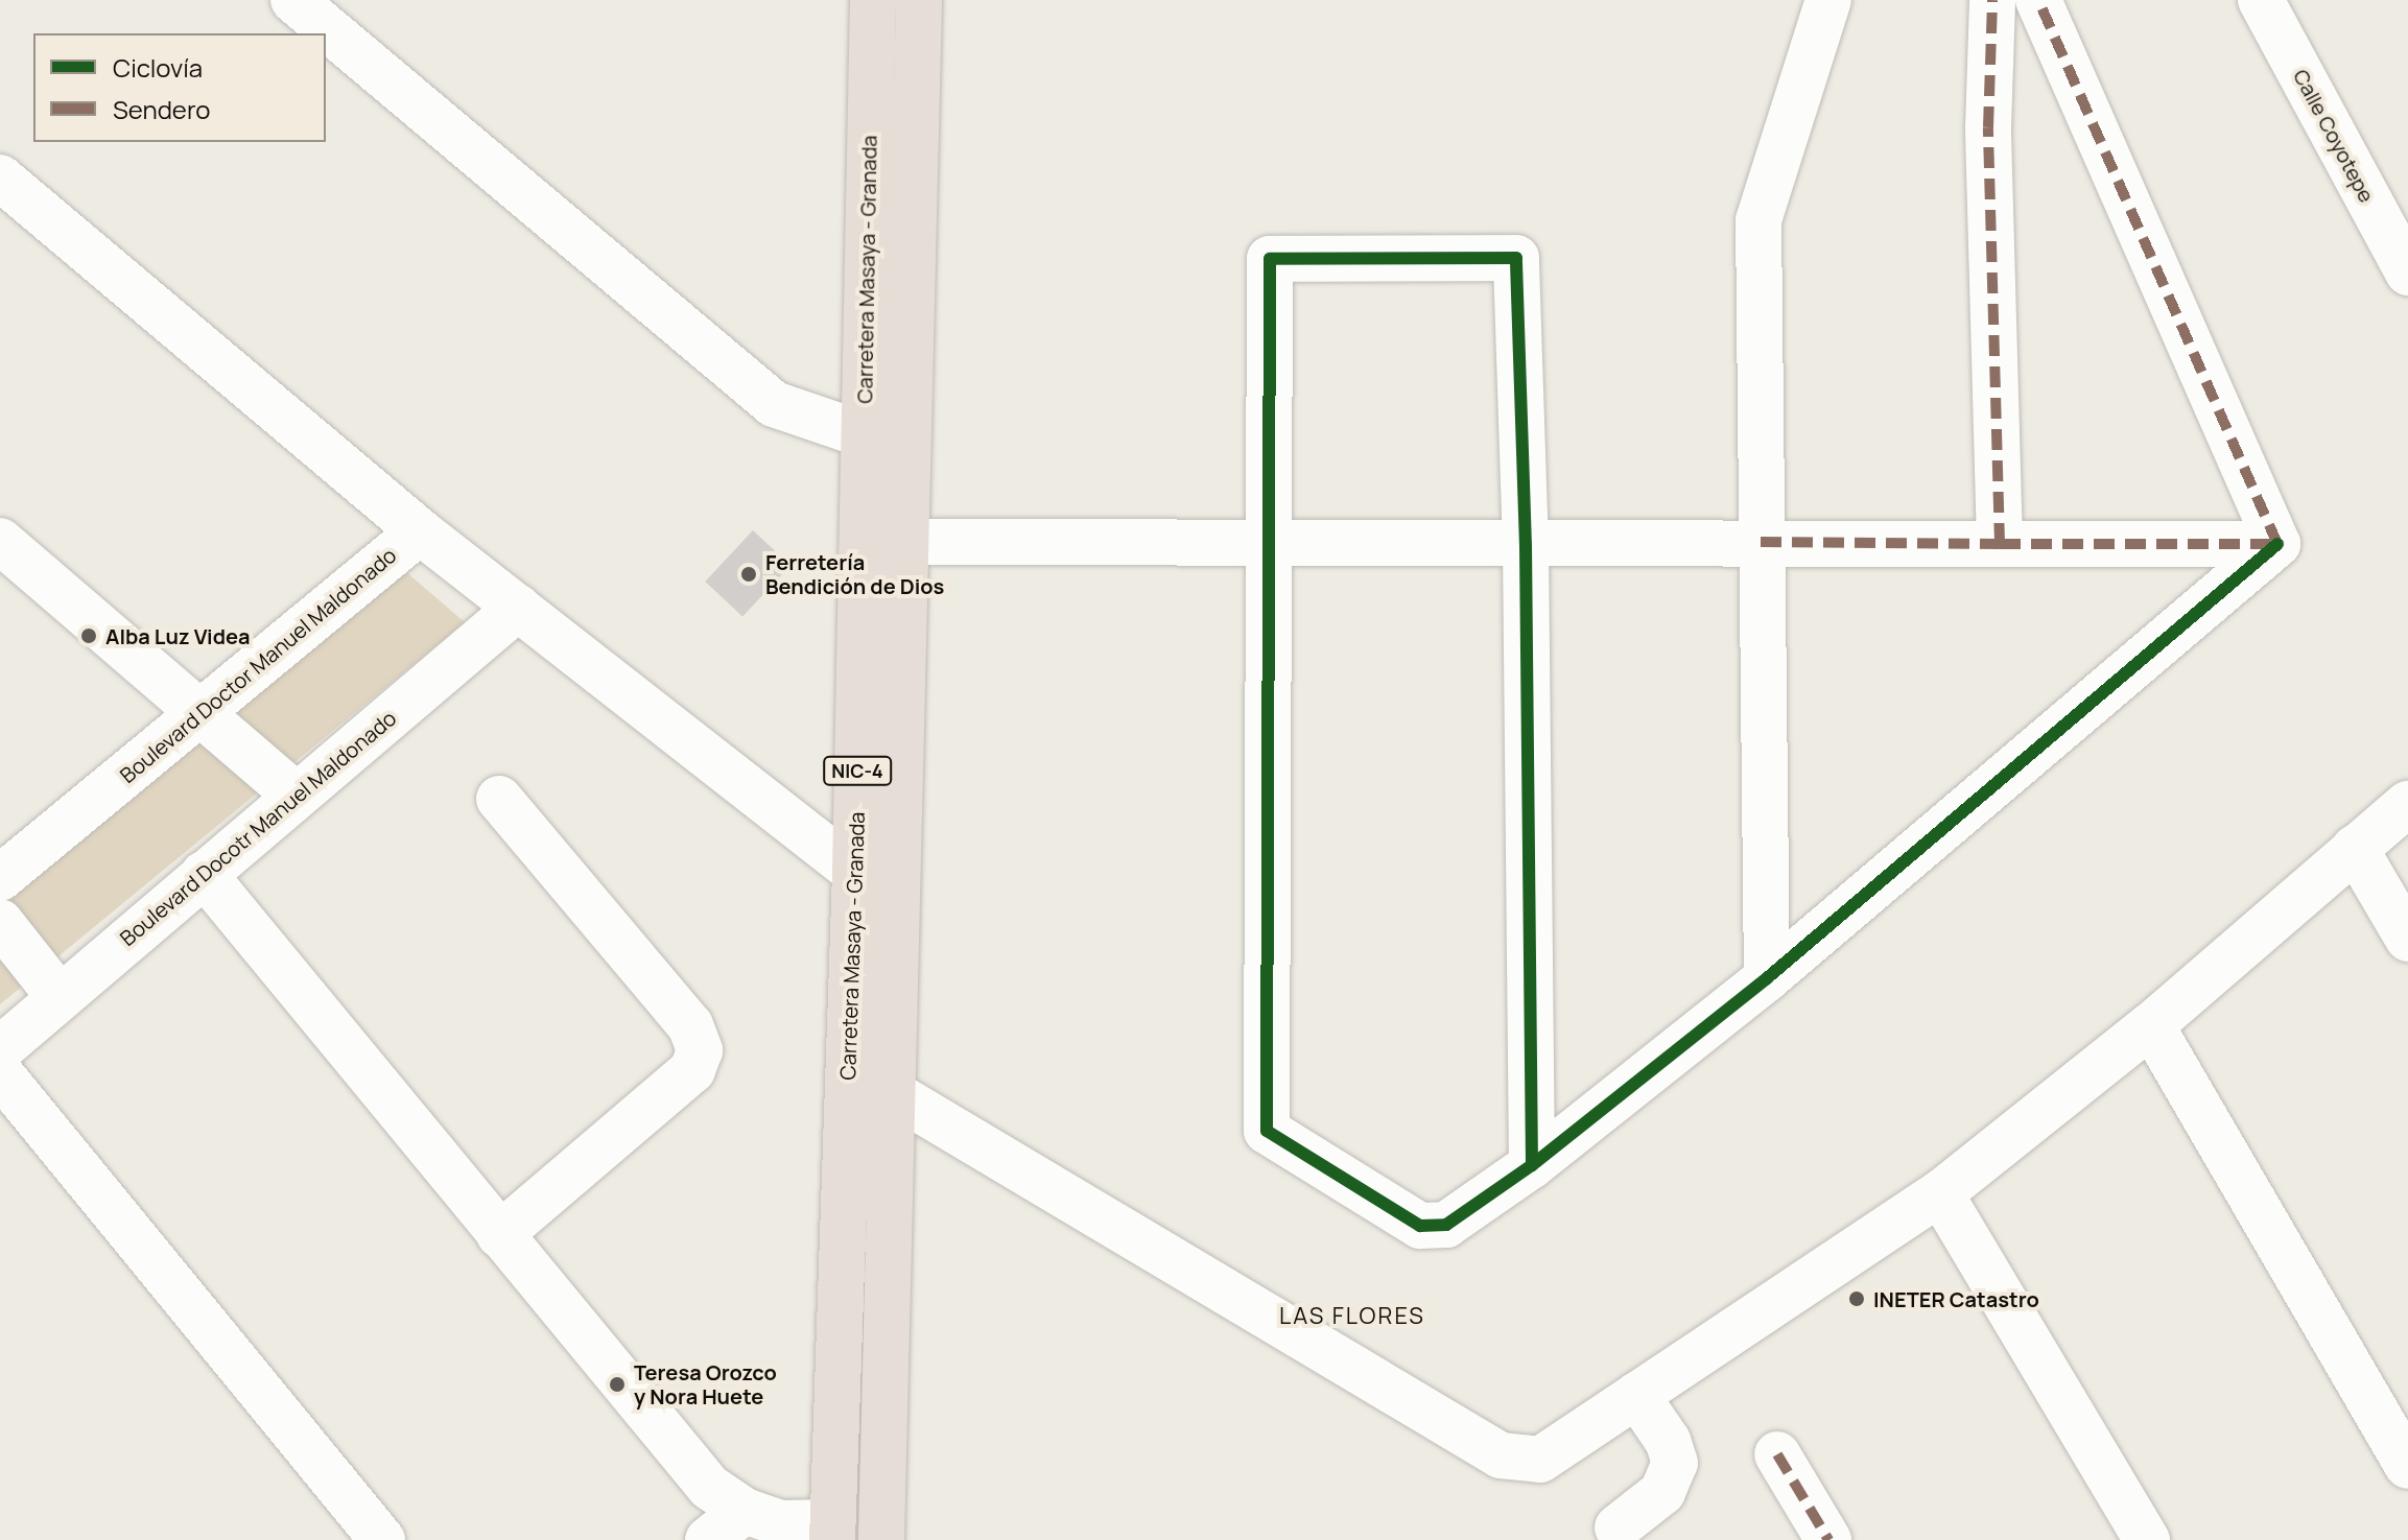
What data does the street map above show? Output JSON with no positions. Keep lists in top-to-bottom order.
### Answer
{
  "streets": {
    "highway": ["Carretera Masaya - Granada", "NIC-4"],
    "street": ["Calle Coyotepe", "Boulevard Doctor Manuel Maldonado", "Boulevard Docotr Manuel Maldonado"]
  },
  "districts": ["LAS FLORES"],
  "places": [
    "Ferretería Bendición de Dios",
    "Alba Luz Videa",
    "INETER Catastro",
    "Teresa Orozco y Nora Huete"
  ],
  "legend": ["Ciclovía", "Sendero"]
}
